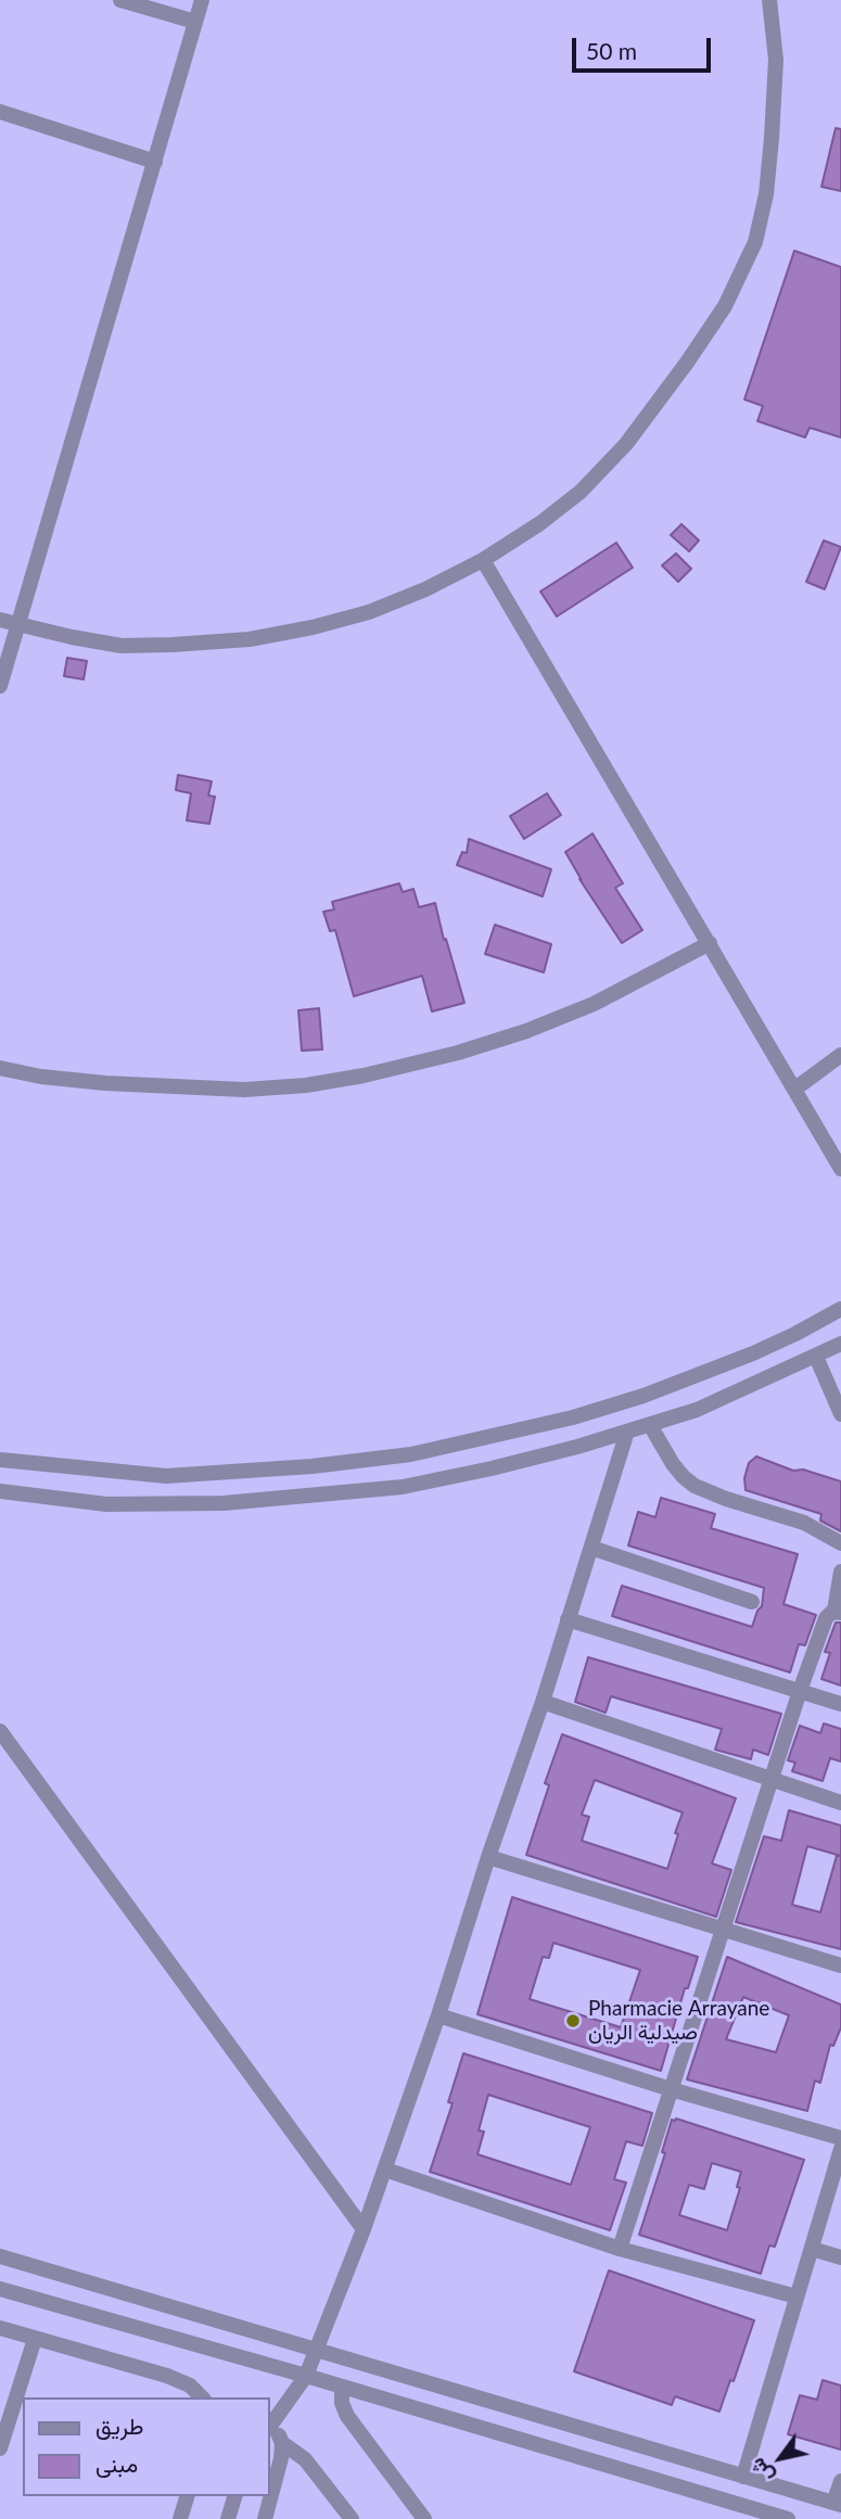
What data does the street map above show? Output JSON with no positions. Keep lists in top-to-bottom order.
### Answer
{
  "places": ["Pharmacie Arrayane صيدلية الريان"],
  "legend": ["طريق", "مبنى"],
  "scale_bar": "50 m",
  "north": "bottom left"
}
